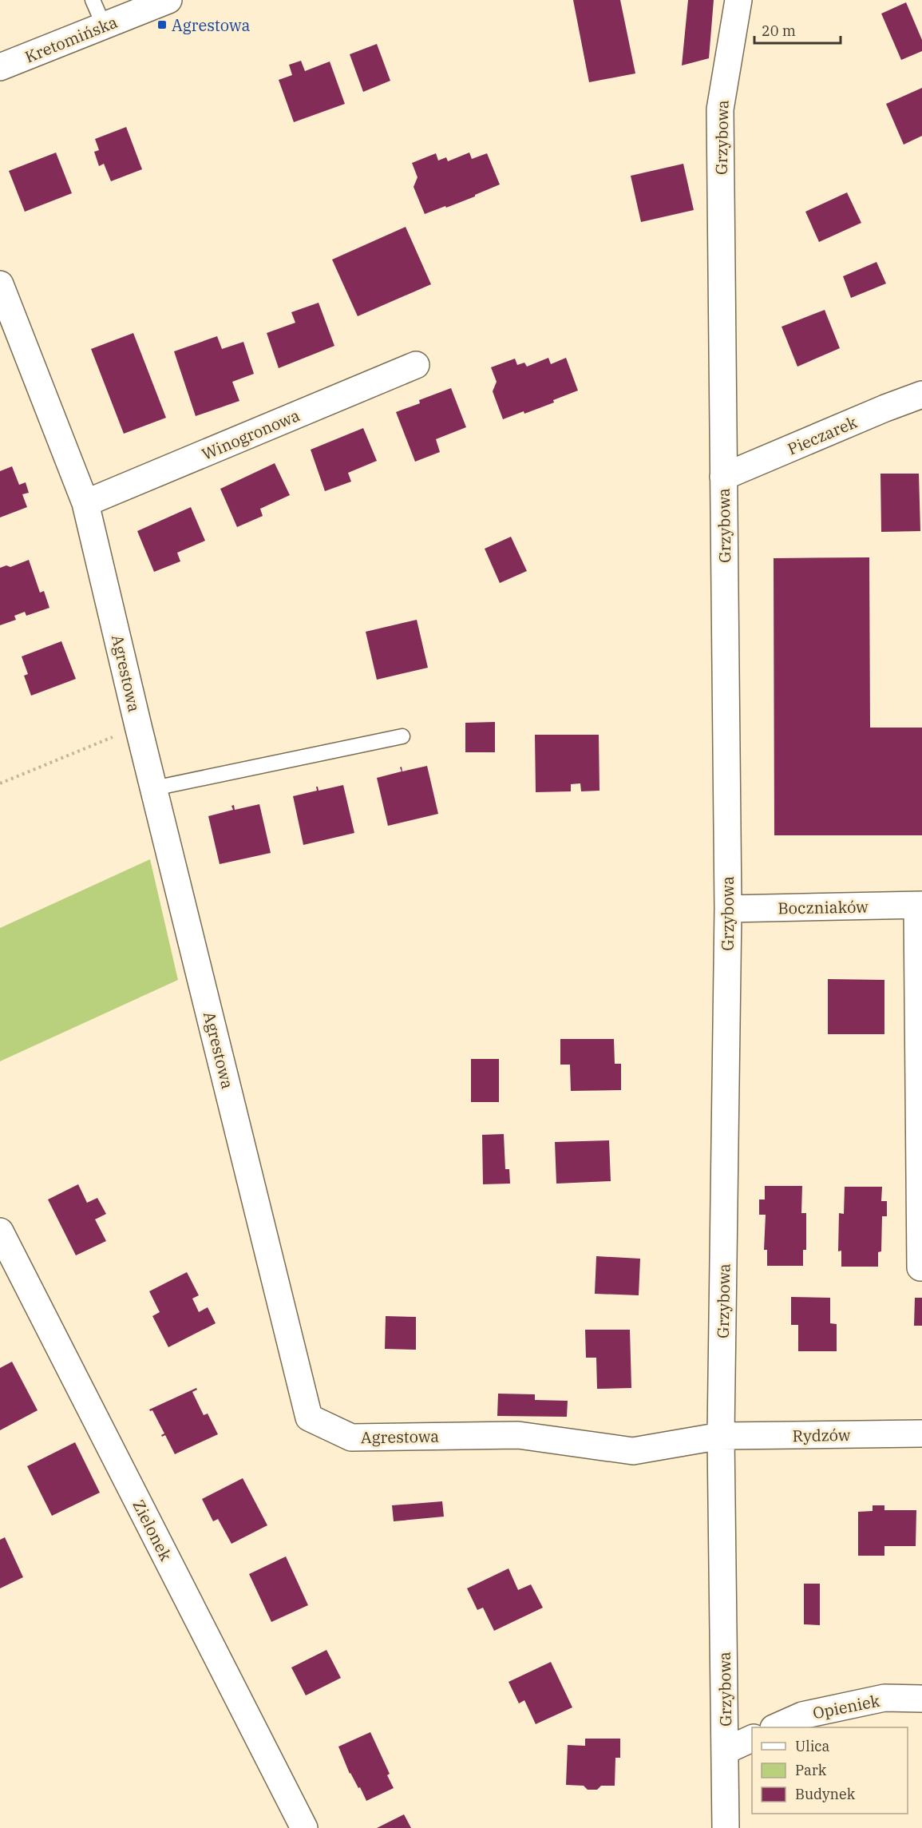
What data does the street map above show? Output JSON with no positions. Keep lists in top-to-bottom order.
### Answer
{
  "streets": {
    "street": [
      "Kretomińska",
      "Grzybowa",
      "Winogronowa",
      "Pieczarek",
      "Agrestowa",
      "Boczniaków",
      "Rydzów",
      "Zielonek",
      "Opieniek"
    ]
  },
  "crossings": [
    ["Grzybowa", "Pieczarek"],
    ["Grzybowa", "Agrestowa"],
    ["Grzybowa", "Boczniaków"],
    ["Grzybowa", "Rydzów"],
    ["Winogronowa", "Agrestowa"],
    ["Agrestowa", "Rydzów"]
  ],
  "places": {
    "transit": ["Agrestowa"]
  },
  "legend": ["Ulica", "Park", "Budynek"],
  "scale_bar": "20 m"
}
